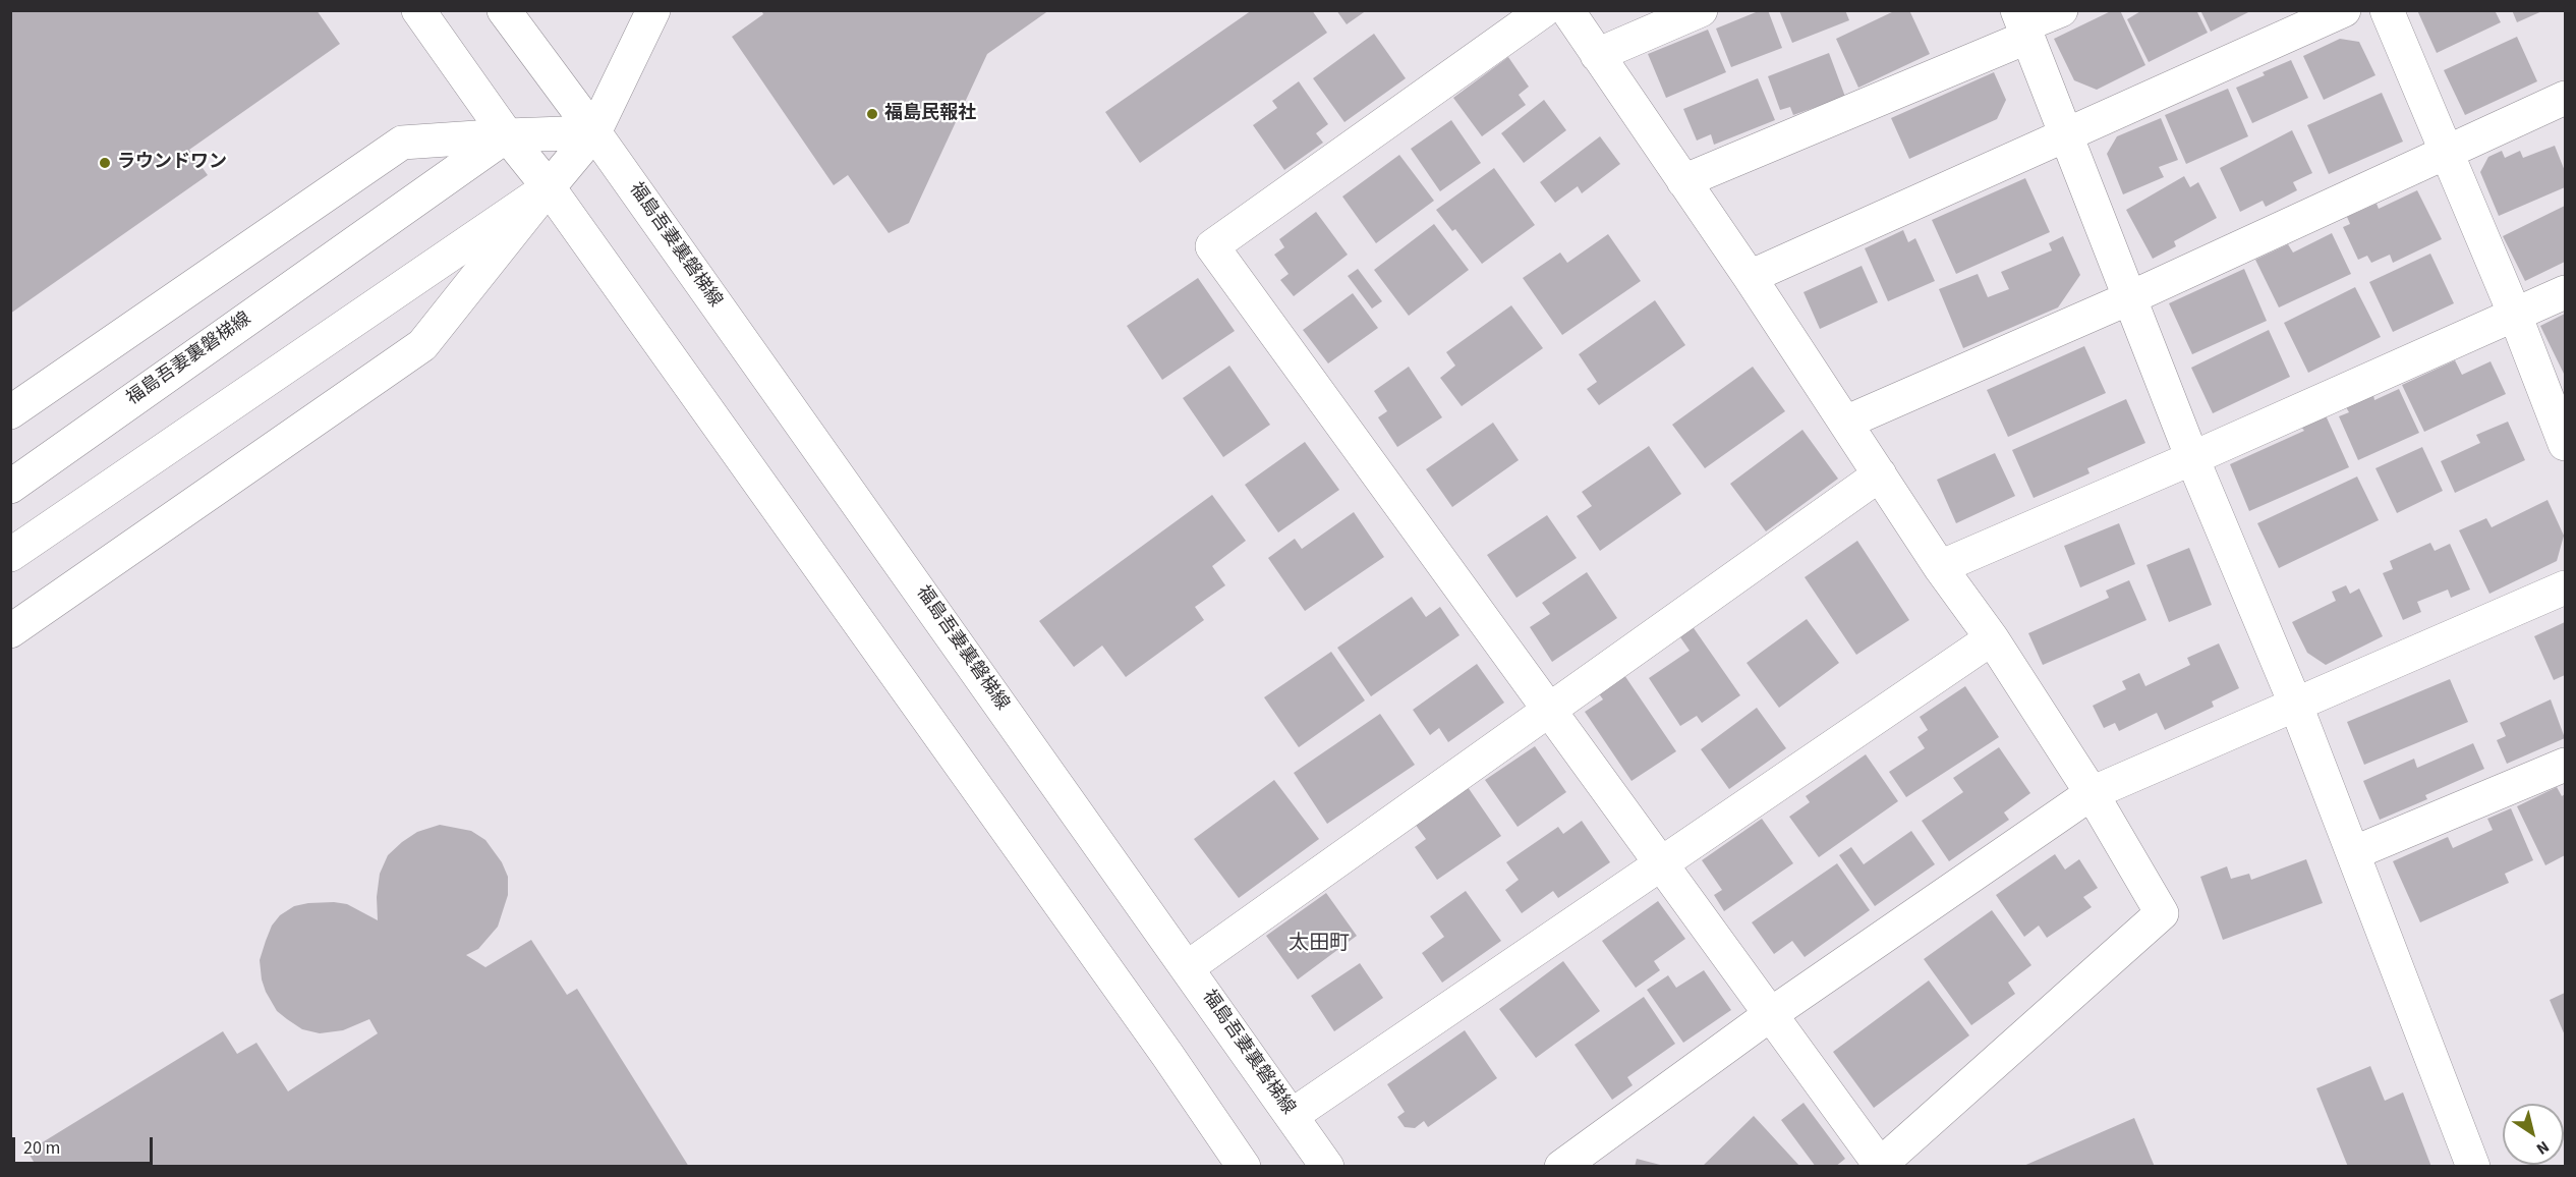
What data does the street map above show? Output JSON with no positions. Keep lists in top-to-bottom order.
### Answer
{
  "streets": {
    "street": ["福島吾妻裏磐梯線"]
  },
  "districts": ["太田町"],
  "places": ["福島民報社", "ラウンドワン"],
  "scale_bar": "20 m",
  "north": "bottom right"
}
